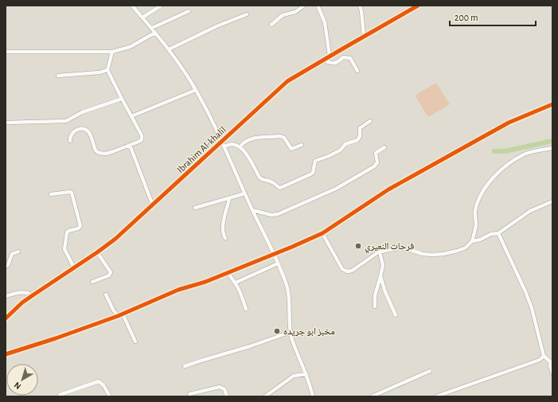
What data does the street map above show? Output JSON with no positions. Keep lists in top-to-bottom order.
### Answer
{
  "streets": {
    "street": ["Ibrahim Al-khalil"]
  },
  "places": ["فرحات النعيري", "مخبز ابو جريده"],
  "scale_bar": "200 m",
  "north": "bottom left"
}
